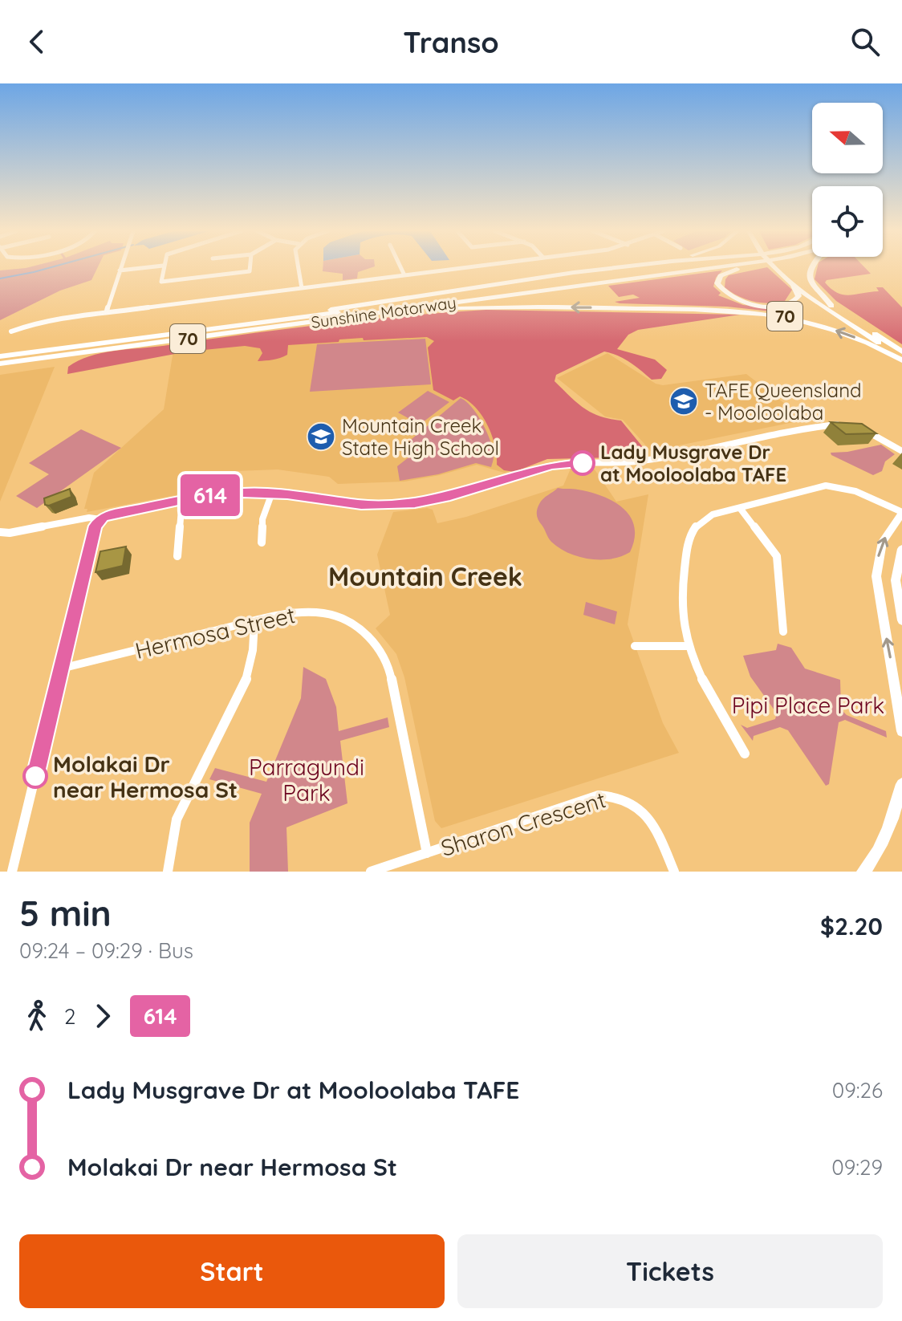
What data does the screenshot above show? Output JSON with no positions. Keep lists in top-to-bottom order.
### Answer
{
  "streets": {
    "highway": ["Sunshine Motorway", "70"],
    "street": ["Hermosa Street", "Sharon Crescent"]
  },
  "crossings": [
    ["Sunshine Motorway", "70"],
    ["Hermosa Street", "Sharon Crescent"]
  ],
  "districts": ["Mountain Creek"],
  "parks": ["Pipi Place Park", "Parragundi Park"],
  "places": {
    "school or university": ["TAFE Queensland - Mooloolaba", "Mountain Creek State High School"],
    "other": ["Lady Musgrave Dr at Mooloolaba TAFE", "Molakai Dr near Hermosa St"]
  },
  "lines": ["bus line 614"],
  "north": "left",
  "page": {
    "header": "Transo",
    "on_map": "614",
    "heading": ["5 min", "09:24 – 09:29 · Bus", "$2.20"],
    "legs": ["2", "614"],
    "list": [
      {
        "name": "Lady Musgrave Dr at Mooloolaba TAFE",
        "value": "09:26"
      },
      {
        "name": "Molakai Dr near Hermosa St",
        "value": "09:29"
      }
    ],
    "buttons": ["Start", "Tickets"]
  }
}
